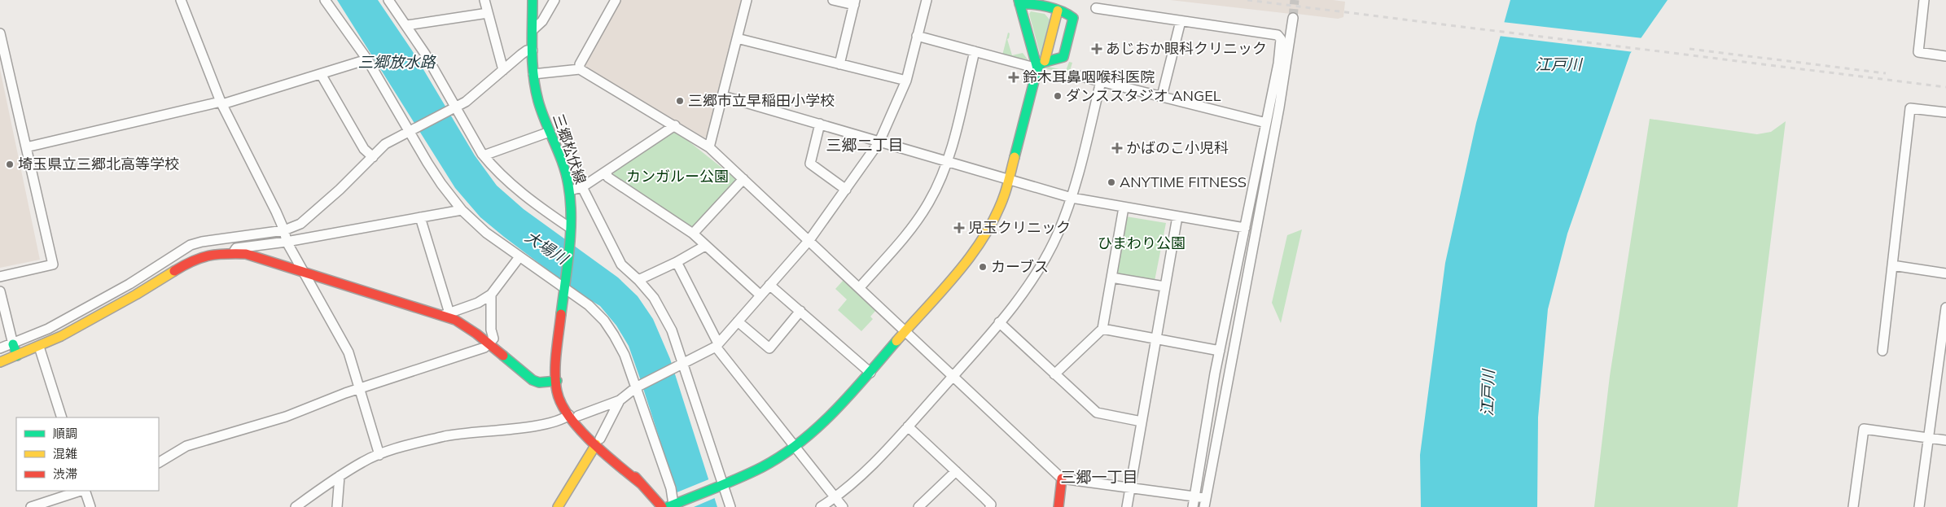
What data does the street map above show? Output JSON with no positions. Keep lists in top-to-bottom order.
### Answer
{
  "streets": {
    "street": ["三郷松伏線"]
  },
  "districts": ["三郷二丁目", "三郷一丁目"],
  "water": ["三郷放水路", "江戸川", "大場川"],
  "parks": ["カンガルー公園", "ひまわり公園"],
  "places": {
    "health": [
      "あじおか眼科クリニック",
      "鈴木耳鼻咽喉科医院",
      "かばのこ小児科",
      "児玉クリニック"
    ],
    "other": [
      "ダンススタジオ ANGEL",
      "三郷市立早稲田小学校",
      "埼玉県立三郷北高等学校",
      "ANYTIME FITNESS",
      "カーブス"
    ]
  },
  "legend": ["順調", "混雑", "渋滞"]
}
